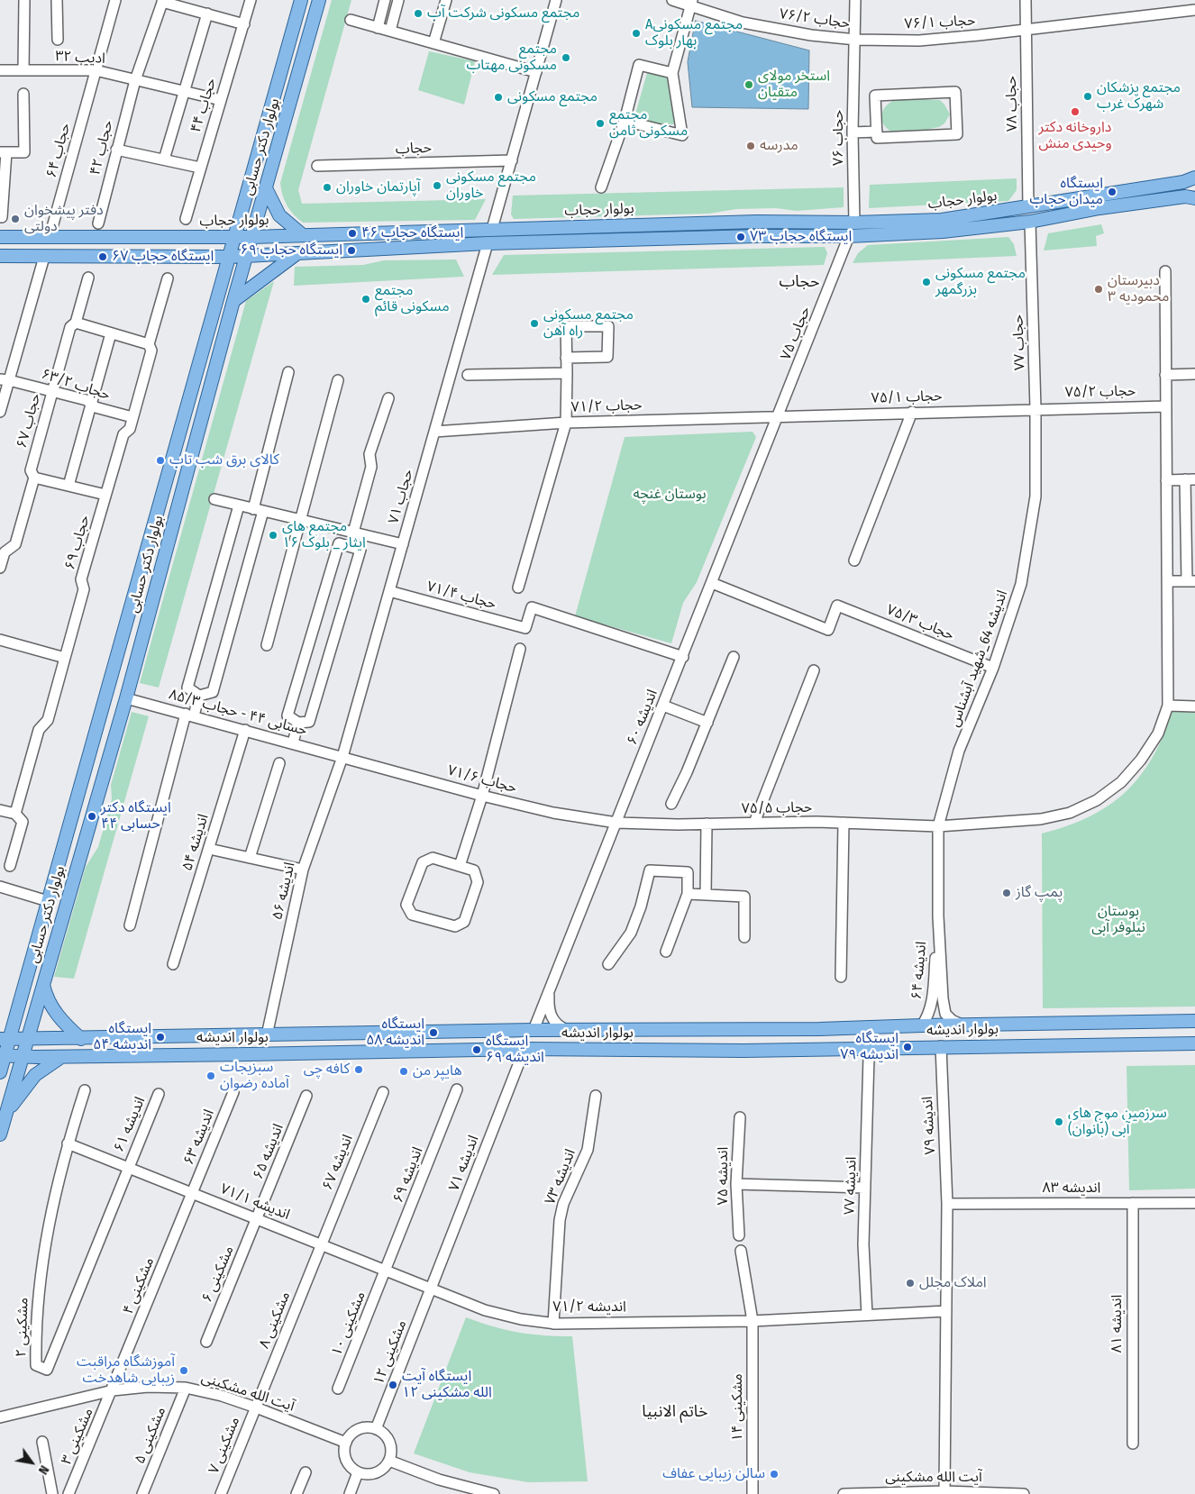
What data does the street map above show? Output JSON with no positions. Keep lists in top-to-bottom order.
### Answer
{
  "streets": {
    "main road": ["بولوار دکتر حسابی", "بولوار حجاب", "بولوار اندیشه"],
    "street": [
      "حجاب ۷۶/۲",
      "حجاب ۷۶/۱",
      "ادیب ۳۲",
      "حجاب ۷۸",
      "حجاب ۴۴",
      "حجاب ۷۶",
      "حجاب ۴۲",
      "حجاب",
      "حجاب ۶۴",
      "حجاب ۷۵",
      "حجاب ۷۷",
      "حجاب ۶۳/۲",
      "حجاب ۷۵/۲",
      "حجاب ۷۵/۱",
      "حجاب ۷۱/۲",
      "حجاب ۶۷",
      "حجاب ۷۱",
      "حجاب ۶۹",
      "حجاب ۷۱/۴",
      "حجاب ۷۵/۳",
      "اندیشه 64_شهید آبشناس",
      "حسابی ۴۴ - حجاب ۸۵/۳",
      "اندیشه ۶۰",
      "حجاب ۷۱/۶",
      "حجاب ۷۵/۵",
      "اندیشه ۵۴",
      "اندیشه ۵۶",
      "اندیشه ۶۴",
      "اندیشه ۶۱",
      "اندیشه ۷۹",
      "اندیشه ۶۳",
      "اندیشه ۶۵",
      "اندیشه ۶۷",
      "اندیشه ۷۱",
      "اندیشه ۶۹",
      "اندیشه ۷۵",
      "اندیشه ۷۳",
      "اندیشه ۷۷",
      "اندیشه ۸۳",
      "اندیشه ۷۱/۱",
      "مشکینی ۶",
      "مشکینی ۴",
      "اندیشه ۷۱/۲",
      "مشکینی ۸",
      "مشکینی ۱۰",
      "اندیشه ۸۱",
      "مشکینی ۲",
      "مشکینی ۱۲",
      "آیت الله مشکینی",
      "مشکینی ۱۴",
      "مشکینی ۵",
      "مشکینی ۳",
      "مشکینی ۷"
    ]
  },
  "crossings": [
    ["حجاب ۷۶/۲", "حجاب ۷۶/۱"],
    ["حجاب ۷۶/۲", "حجاب ۷۶"],
    ["حجاب ۷۶/۱", "حجاب ۷۸"],
    ["حجاب ۷۶/۱", "حجاب ۷۶"],
    ["ادیب ۳۲", "حجاب ۴۴"],
    ["ادیب ۳۲", "حجاب ۴۲"],
    ["ادیب ۳۲", "حجاب ۶۴"],
    ["حجاب ۷۸", "بولوار حجاب"],
    ["حجاب ۷۶", "بولوار حجاب"],
    ["بولوار دکتر حسابی", "بولوار حجاب"],
    ["بولوار دکتر حسابی", "حسابی ۴۴ - حجاب ۸۵/۳"],
    ["بولوار دکتر حسابی", "بولوار اندیشه"],
    ["حجاب ۶۴", "بولوار حجاب"],
    ["بولوار حجاب", "حجاب ۷۵"],
    ["بولوار حجاب", "حجاب ۷۷"],
    ["بولوار حجاب", "حجاب ۷۱"],
    ["حجاب ۷۵", "حجاب ۷۵/۱"],
    ["حجاب ۷۵", "حجاب ۷۱/۲"],
    ["حجاب ۷۵", "اندیشه ۶۰"],
    ["حجاب ۷۷", "حجاب ۷۵/۲"],
    ["حجاب ۷۷", "حجاب ۷۵/۱"],
    ["حجاب ۷۷", "اندیشه 64_شهید آبشناس"],
    ["حجاب ۶۳/۲", "حجاب ۶۷"],
    ["حجاب ۶۳/۲", "حجاب ۶۹"],
    ["حجاب ۷۵/۲", "حجاب ۷۵/۱"],
    ["حجاب ۷۵/۲", "اندیشه 64_شهید آبشناس"],
    ["حجاب ۷۵/۲", "حجاب ۷۵/۵"],
    ["حجاب ۷۵/۱", "حجاب ۷۱/۲"],
    ["حجاب ۷۵/۱", "اندیشه 64_شهید آبشناس"],
    ["حجاب ۷۵/۱", "اندیشه ۶۰"],
    ["حجاب ۷۱/۲", "حجاب ۷۱"],
    ["حجاب ۷۱/۲", "اندیشه ۶۰"],
    ["حجاب ۷۱", "حجاب ۷۱/۴"],
    ["حجاب ۷۱", "حسابی ۴۴ - حجاب ۸۵/۳"],
    ["حجاب ۷۱", "حجاب ۷۱/۶"],
    ["حجاب ۷۱", "اندیشه ۵۶"],
    ["حجاب ۷۱/۴", "اندیشه ۶۰"],
    ["حجاب ۷۵/۳", "اندیشه 64_شهید آبشناس"],
    ["حجاب ۷۵/۳", "اندیشه ۶۰"],
    ["اندیشه 64_شهید آبشناس", "حجاب ۷۵/۵"],
    ["اندیشه 64_شهید آبشناس", "اندیشه ۶۴"],
    ["حسابی ۴۴ - حجاب ۸۵/۳", "حجاب ۷۱/۶"],
    ["حسابی ۴۴ - حجاب ۸۵/۳", "اندیشه ۵۴"],
    ["حسابی ۴۴ - حجاب ۸۵/۳", "اندیشه ۵۶"],
    ["اندیشه ۶۰", "حجاب ۷۱/۶"],
    ["اندیشه ۶۰", "حجاب ۷۵/۵"],
    ["اندیشه ۶۰", "بولوار اندیشه"],
    ["حجاب ۷۱/۶", "حجاب ۷۵/۵"],
    ["حجاب ۷۱/۶", "اندیشه ۵۶"],
    ["اندیشه ۵۶", "بولوار اندیشه"],
    ["اندیشه ۶۴", "بولوار اندیشه"],
    ["بولوار اندیشه", "اندیشه ۷۹"],
    ["بولوار اندیشه", "اندیشه ۷۱"],
    ["اندیشه ۶۱", "اندیشه ۷۱/۱"],
    ["اندیشه ۶۱", "مشکینی ۲"],
    ["اندیشه ۷۹", "اندیشه ۸۳"],
    ["اندیشه ۷۹", "اندیشه ۷۱/۲"],
    ["اندیشه ۷۹", "آیت الله مشکینی"],
    ["اندیشه ۶۳", "اندیشه ۷۱/۱"],
    ["اندیشه ۶۳", "مشکینی ۴"],
    ["اندیشه ۶۵", "اندیشه ۷۱/۱"],
    ["اندیشه ۶۵", "مشکینی ۶"],
    ["اندیشه ۶۷", "اندیشه ۷۱/۱"],
    ["اندیشه ۶۷", "مشکینی ۸"],
    ["اندیشه ۷۱", "اندیشه ۷۱/۱"],
    ["اندیشه ۷۱", "اندیشه ۷۱/۲"],
    ["اندیشه ۷۱", "مشکینی ۱۲"],
    ["اندیشه ۶۹", "اندیشه ۷۱/۱"],
    ["اندیشه ۶۹", "مشکینی ۱۰"],
    ["اندیشه ۷۳", "اندیشه ۷۱/۲"],
    ["اندیشه ۷۷", "اندیشه ۷۱/۲"],
    ["اندیشه ۸۳", "اندیشه ۸۱"],
    ["اندیشه ۷۱/۱", "مشکینی ۶"],
    ["اندیشه ۷۱/۱", "مشکینی ۴"],
    ["اندیشه ۷۱/۱", "اندیشه ۷۱/۲"],
    ["اندیشه ۷۱/۱", "مشکینی ۸"],
    ["اندیشه ۷۱/۱", "مشکینی ۱۰"],
    ["اندیشه ۷۱/۱", "مشکینی ۲"],
    ["اندیشه ۷۱/۱", "مشکینی ۱۲"],
    ["مشکینی ۴", "آیت الله مشکینی"],
    ["مشکینی ۴", "مشکینی ۳"],
    ["اندیشه ۷۱/۲", "مشکینی ۱۲"],
    ["اندیشه ۷۱/۲", "مشکینی ۱۴"],
    ["مشکینی ۸", "آیت الله مشکینی"],
    ["مشکینی ۸", "مشکینی ۷"],
    ["مشکینی ۱۲", "آیت الله مشکینی"],
    ["آیت الله مشکینی", "مشکینی ۵"],
    ["آیت الله مشکینی", "مشکینی ۳"],
    ["آیت الله مشکینی", "مشکینی ۷"]
  ],
  "districts": ["حجاب", "خاتم الانبیا"],
  "parks": ["بوستان غنچه", "بوستان نیلوفر آبی"],
  "places": [
    "مجتمع مسکونی شرکت آب",
    "Aمجتمع مسکونی بهار بلوک",
    "مجتمع مسکونی مهتاب",
    "استخر مولای متقیان",
    "مجتمع پزشکان شهرک غرب",
    "مجتمع مسکونی",
    "داروخانه دکتر وحیدی منش",
    "مجتمع مسکونی ثامن",
    "مدرسه",
    "مجتمع مسکونی خاوران",
    "آپارتمان خاوران",
    "ایستگاه میدان حجاب",
    "دفتر پیشخوان دولتی",
    "ایستگاه حجاب ۴۶",
    "ایستگاه حجاب ۷۳",
    "ایستگاه حجاب ۶۹",
    "ایستگاه حجاب ۶۷",
    "مجتمع مسکونی بزرگمهر",
    "دبیرستان محمودیه ۳",
    "مجتمع مسکونی قائم",
    "مجتمع مسکونی راه آهن",
    "کالای برق شب تاب",
    "مجتمع های ایثار _ بلوک ۱۶",
    "ایستگاه دکتر حسابی ۴۴",
    "پمپ گاز",
    "ایستگاه اندیشه ۵۸",
    "ایستگاه اندیشه ۵۴",
    "ایستگاه اندیشه ۷۹",
    "ایستگاه اندیشه ۶۹",
    "کافه چی",
    "هایپر من",
    "سبزیجات آماده رضوان",
    "سرزمین موج های آبی (بانوان)",
    "املاک مجلل",
    "آموزشگاه مراقبت زیبایی شاهدخت",
    "ایستگاه آیت الله مشکینی ۱۲",
    "سالن زیبایی عفاف"
  ],
  "north": "bottom right"
}
